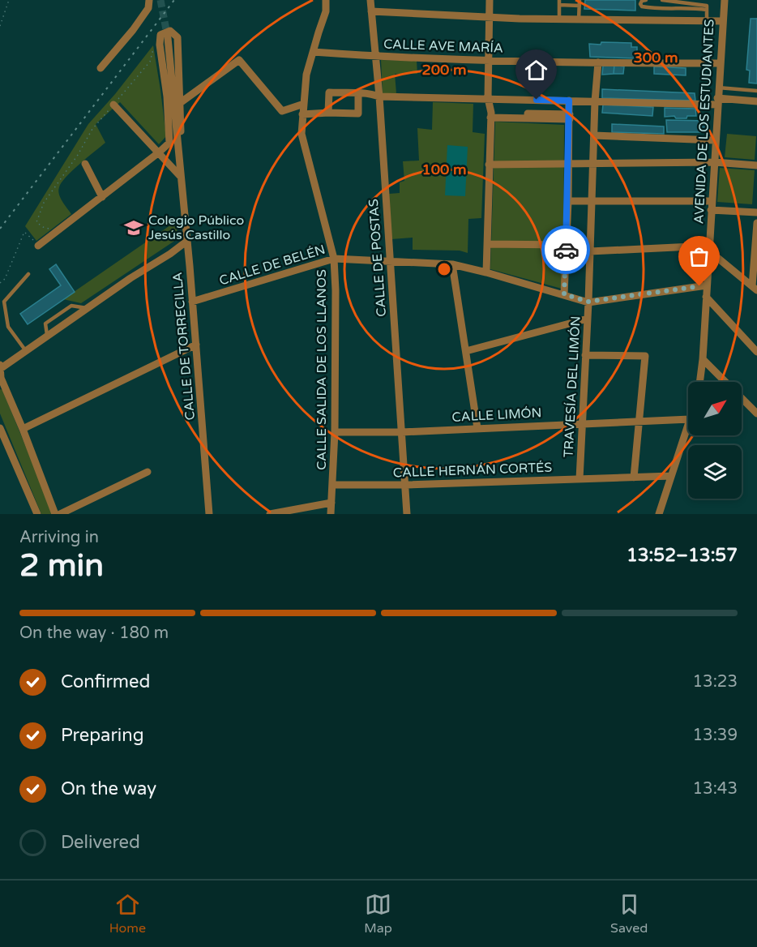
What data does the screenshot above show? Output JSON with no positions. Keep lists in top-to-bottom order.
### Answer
{
  "streets": {
    "street": [
      "CALLE AVE MARÍA",
      "AVENIDA DE LOS ESTUDIANTES",
      "CALLE DE POSTAS",
      "CALLE DE BELÉN",
      "CALLE DE TORRECILLA",
      "CALLE SALIDA DE LOS LLANOS",
      "TRAVESÍA DEL LIMÓN",
      "CALLE LIMÓN",
      "CALLE HERNÁN CORTÉS"
    ]
  },
  "crossings": [
    ["CALLE AVE MARÍA", "AVENIDA DE LOS ESTUDIANTES"],
    ["CALLE AVE MARÍA", "CALLE DE POSTAS"],
    ["CALLE AVE MARÍA", "CALLE SALIDA DE LOS LLANOS"],
    ["CALLE AVE MARÍA", "TRAVESÍA DEL LIMÓN"],
    ["CALLE DE POSTAS", "CALLE DE BELÉN"],
    ["CALLE DE POSTAS", "CALLE LIMÓN"],
    ["CALLE DE POSTAS", "CALLE HERNÁN CORTÉS"],
    ["CALLE DE BELÉN", "CALLE DE TORRECILLA"],
    ["CALLE DE BELÉN", "CALLE SALIDA DE LOS LLANOS"],
    ["CALLE DE BELÉN", "TRAVESÍA DEL LIMÓN"],
    ["CALLE SALIDA DE LOS LLANOS", "CALLE LIMÓN"],
    ["CALLE SALIDA DE LOS LLANOS", "CALLE HERNÁN CORTÉS"],
    ["TRAVESÍA DEL LIMÓN", "CALLE LIMÓN"],
    ["TRAVESÍA DEL LIMÓN", "CALLE HERNÁN CORTÉS"]
  ],
  "places": {
    "school or university": ["Colegio Público Jesús Castillo"]
  },
  "north": "top right",
  "page": {
    "heading": ["2 min", "Arriving in", "13:52–13:57"],
    "bar": "On the way · 180 m",
    "list": [
      ["Confirmed", "13:23"],
      ["Preparing", "13:39"],
      ["On the way", "13:43"],
      "Delivered"
    ],
    "tabs": ["Home", "Map", "Saved"]
  },
  "rings": ["300 m", "200 m", "100 m"]
}
